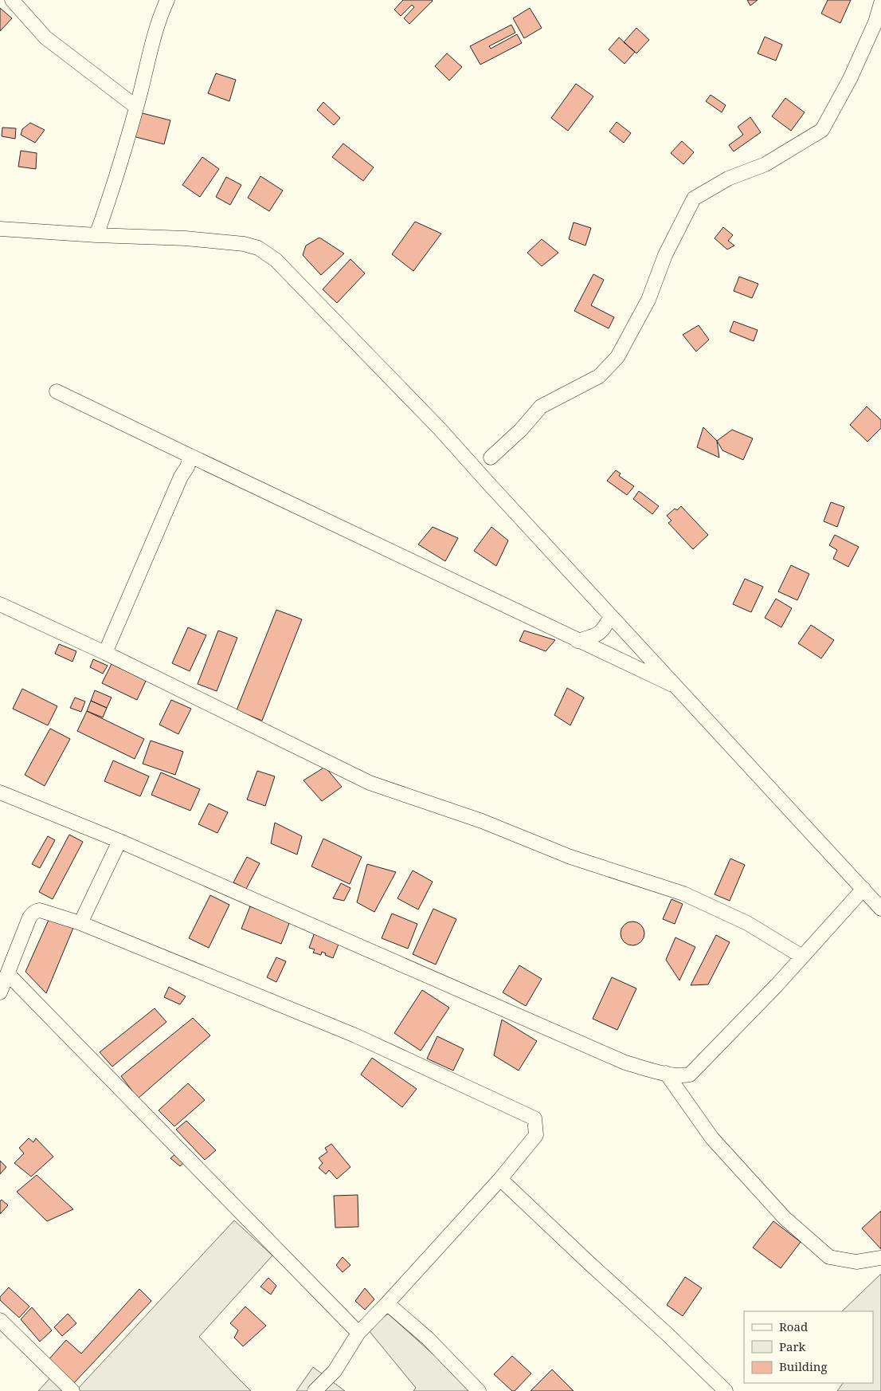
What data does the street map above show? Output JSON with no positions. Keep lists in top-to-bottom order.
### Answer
{
  "legend": ["Road", "Park", "Building"]
}
